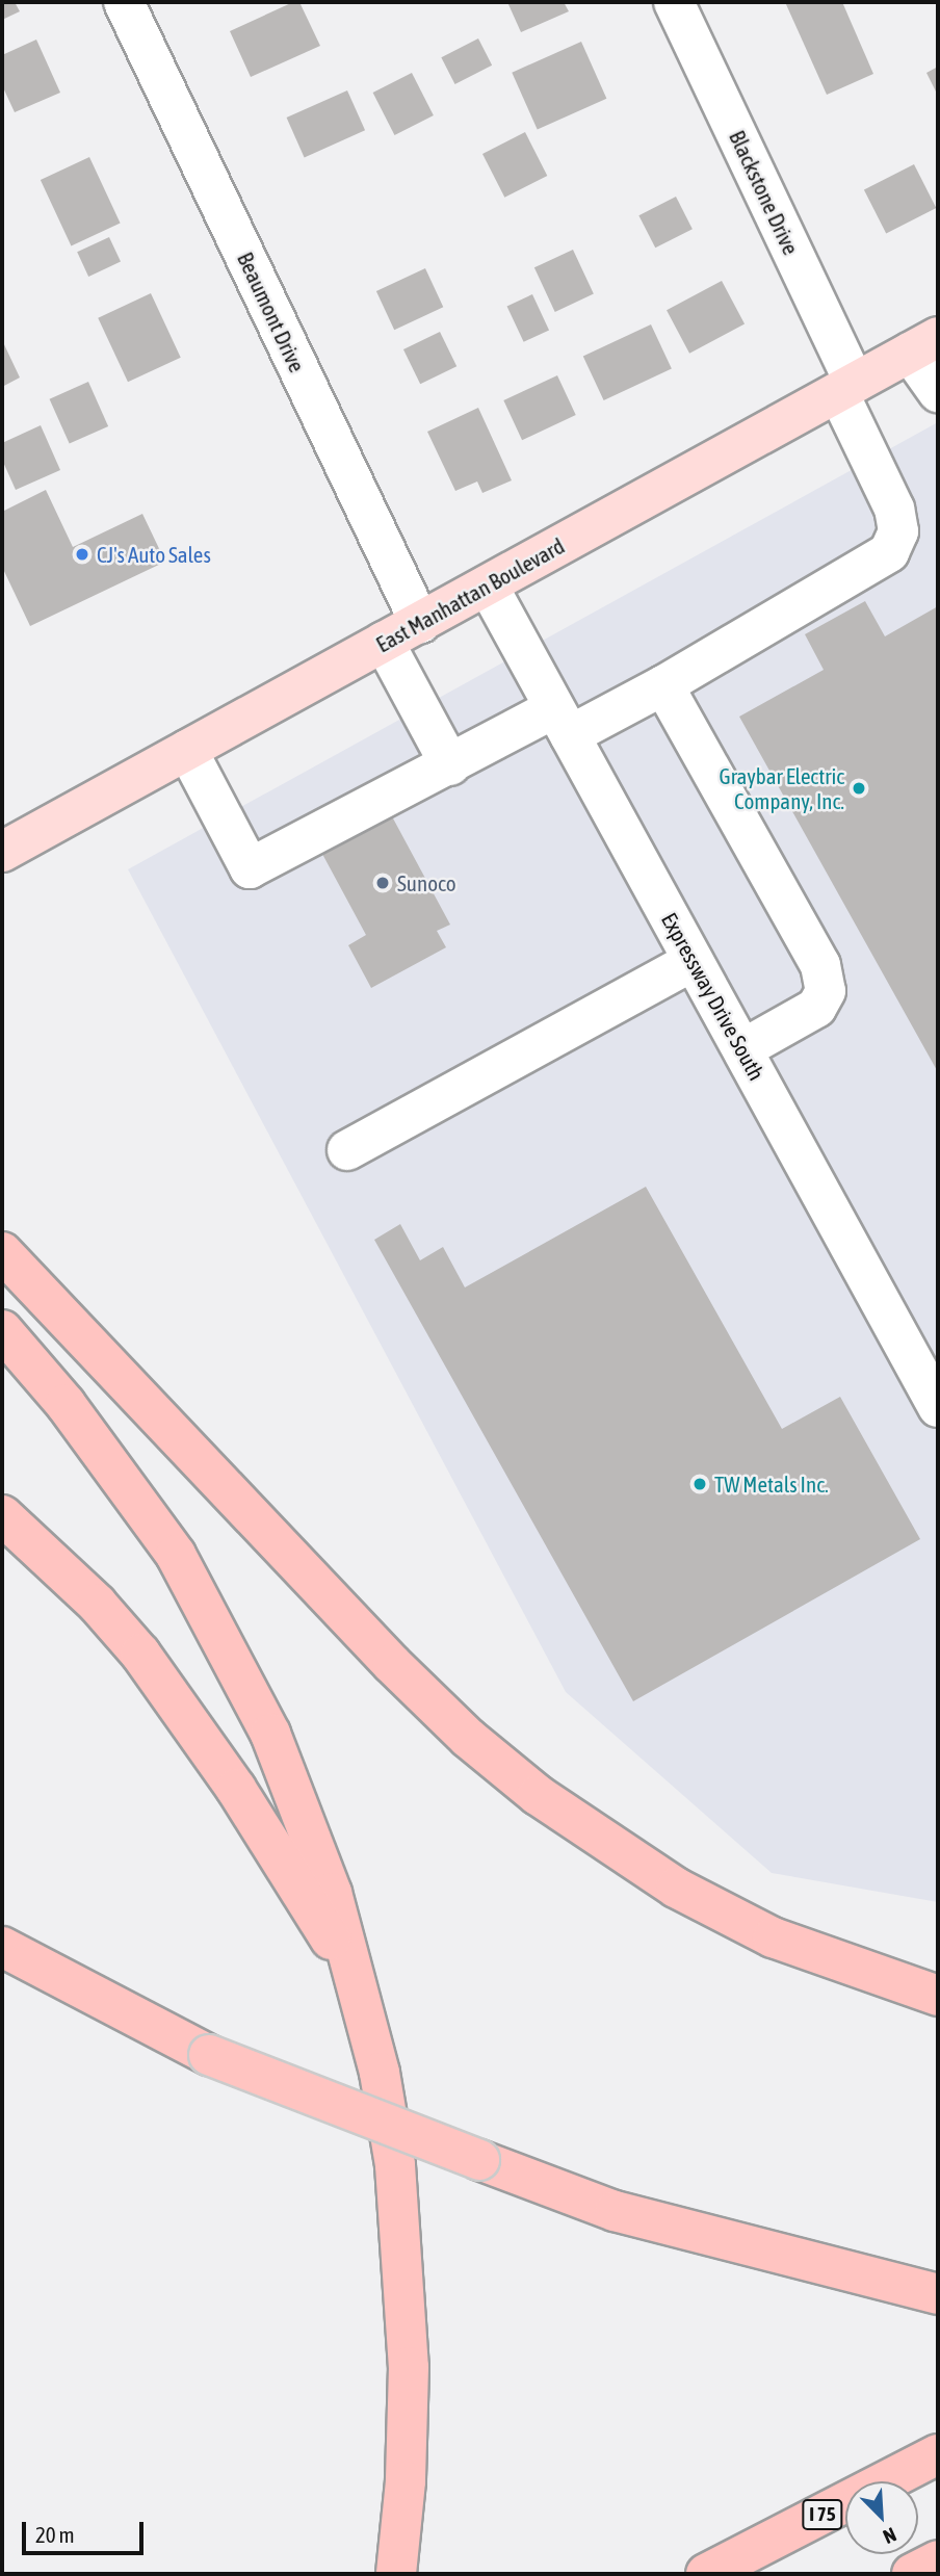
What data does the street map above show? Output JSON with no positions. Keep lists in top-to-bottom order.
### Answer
{
  "streets": {
    "highway": ["I 75"],
    "main road": ["East Manhattan Boulevard"],
    "street": ["Blackstone Drive", "Beaumont Drive", "Expressway Drive South"]
  },
  "crossings": [
    ["Blackstone Drive", "East Manhattan Boulevard"],
    ["Blackstone Drive", "Expressway Drive South"],
    ["Beaumont Drive", "East Manhattan Boulevard"],
    ["East Manhattan Boulevard", "Expressway Drive South"]
  ],
  "places": [
    "CJ's Auto Sales",
    "Graybar Electric Company, Inc.",
    "Sunoco",
    "TW Metals Inc."
  ],
  "scale_bar": "20 m",
  "north": "bottom right"
}
